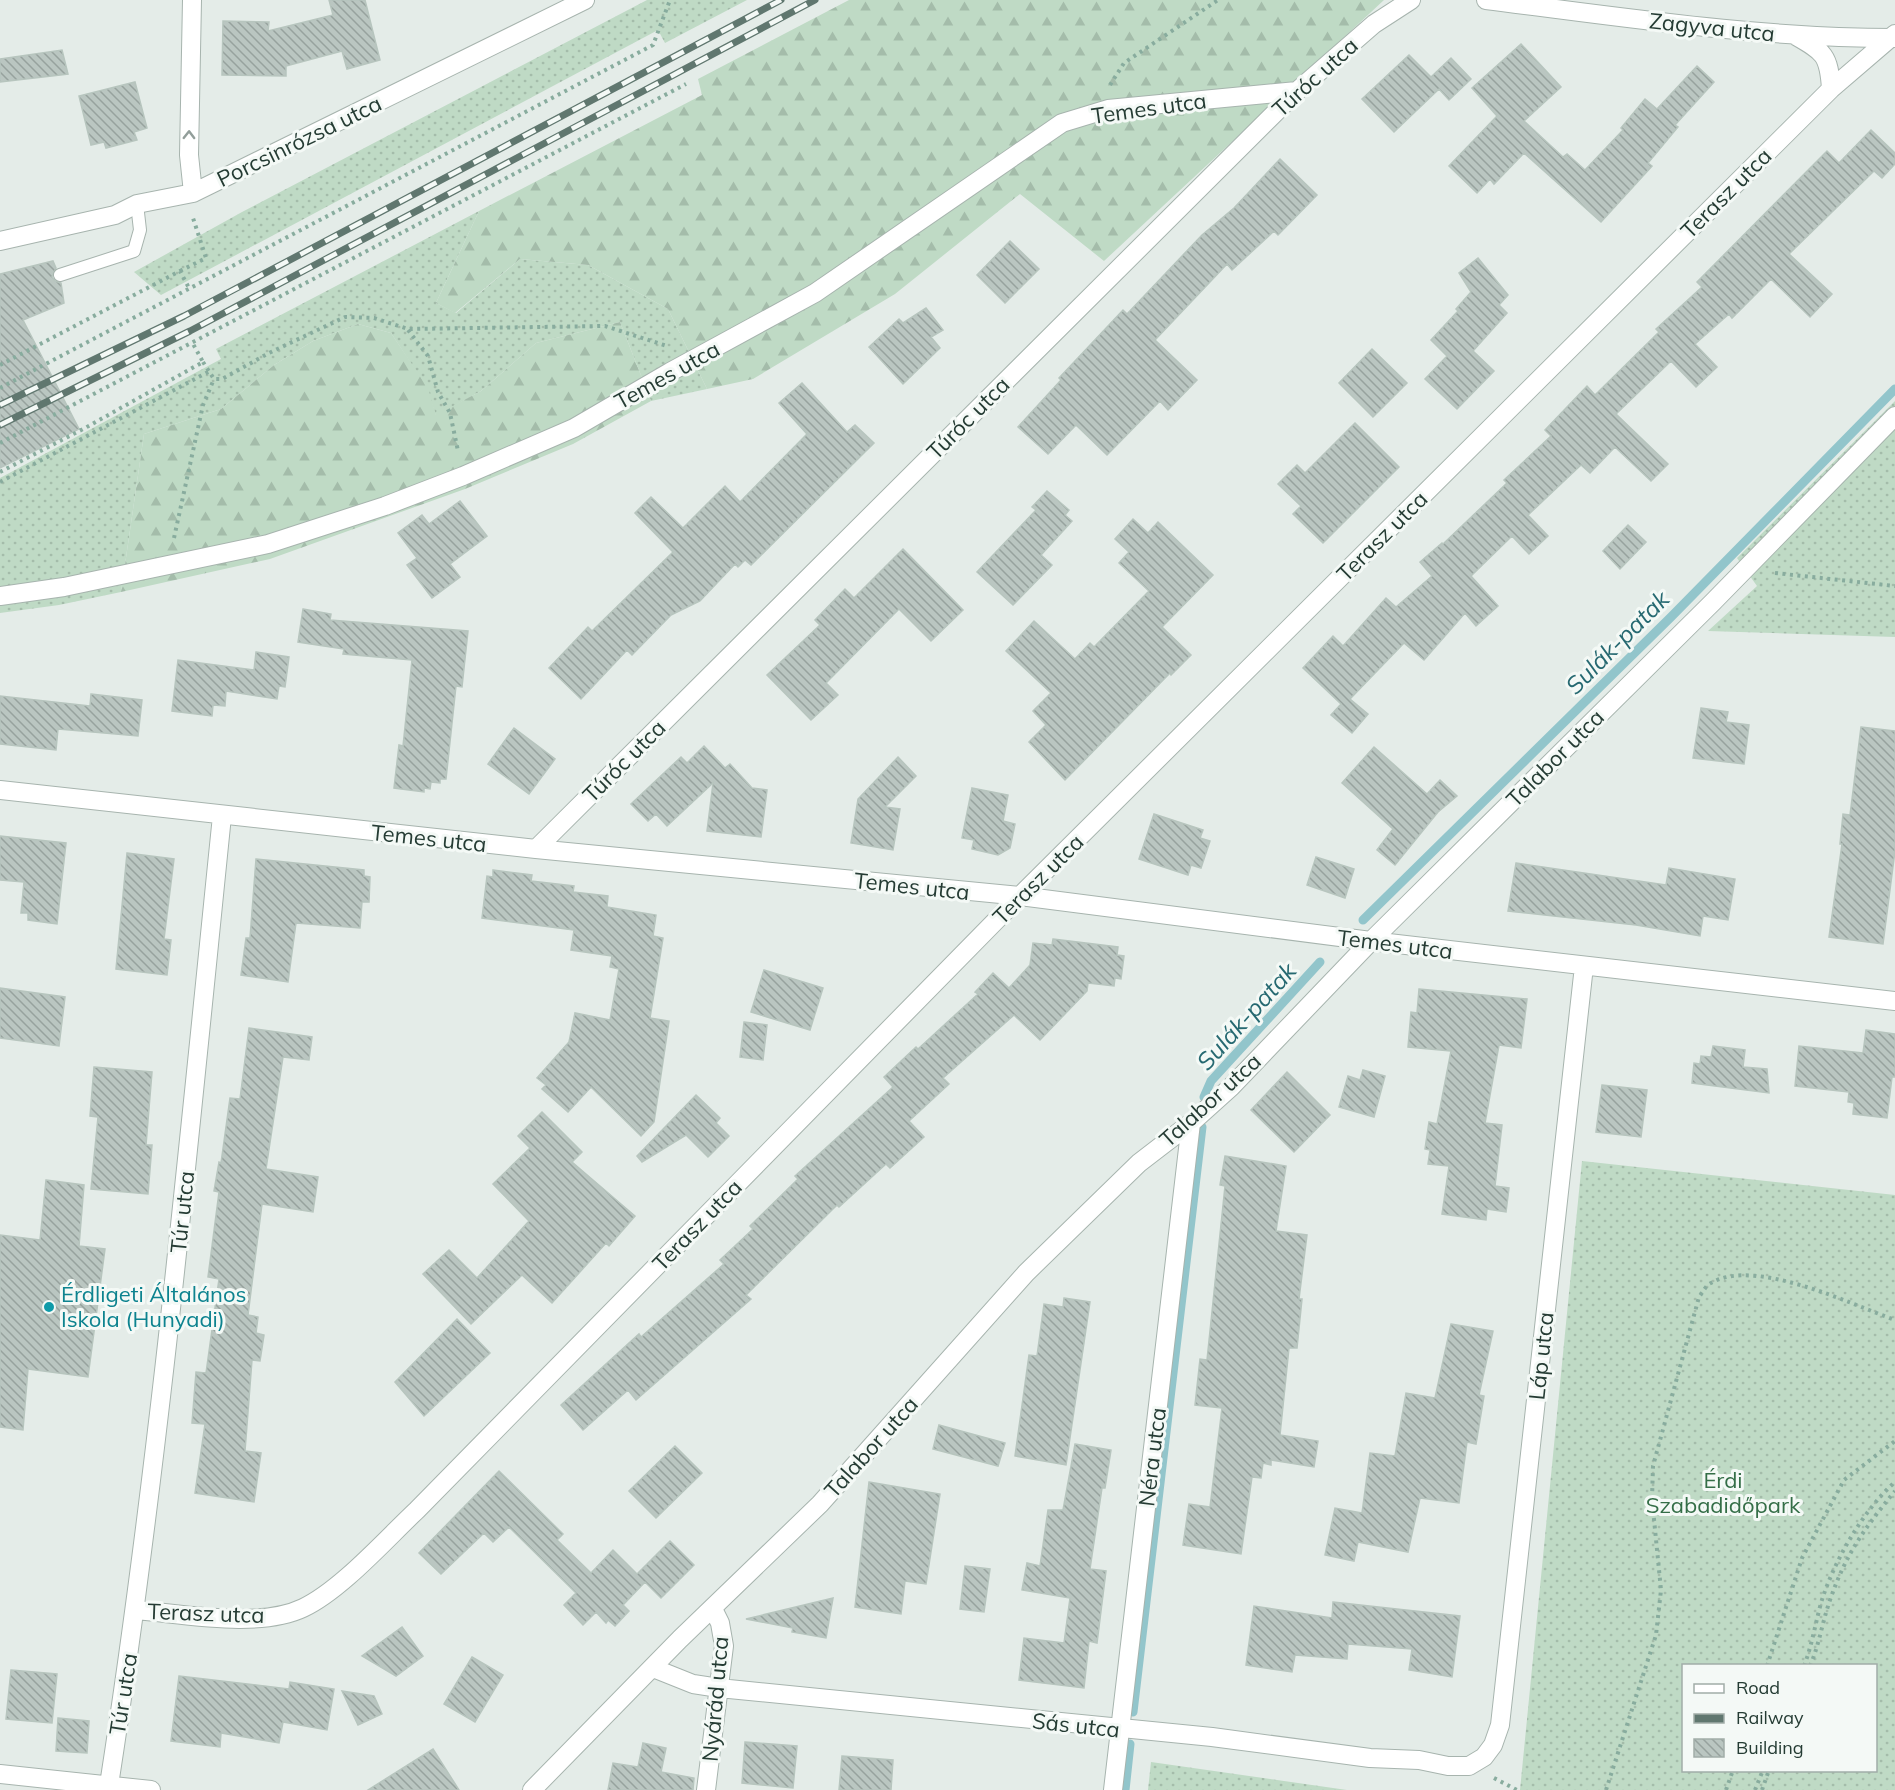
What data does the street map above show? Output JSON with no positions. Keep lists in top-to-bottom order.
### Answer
{
  "streets": {
    "street": [
      "Zagyva utca",
      "Túróc utca",
      "Temes utca",
      "Porcsinrózsa utca",
      "Terasz utca",
      "Talabor utca",
      "Túr utca",
      "Láp utca",
      "Néra utca",
      "Nyárád utca",
      "Sás utca"
    ]
  },
  "crossings": [
    ["Zagyva utca", "Terasz utca"],
    ["Túróc utca", "Temes utca"],
    ["Temes utca", "Terasz utca"],
    ["Temes utca", "Talabor utca"],
    ["Temes utca", "Túr utca"],
    ["Temes utca", "Láp utca"],
    ["Terasz utca", "Túr utca"],
    ["Talabor utca", "Néra utca"],
    ["Talabor utca", "Nyárád utca"],
    ["Talabor utca", "Sás utca"],
    ["Láp utca", "Sás utca"],
    ["Néra utca", "Sás utca"],
    ["Nyárád utca", "Sás utca"]
  ],
  "water": ["Sulák-patak"],
  "parks": ["Érdi Szabadidőpark"],
  "places": ["Érdligeti Általános Iskola (Hunyadi)"],
  "legend": ["Road", "Railway", "Building"]
}
